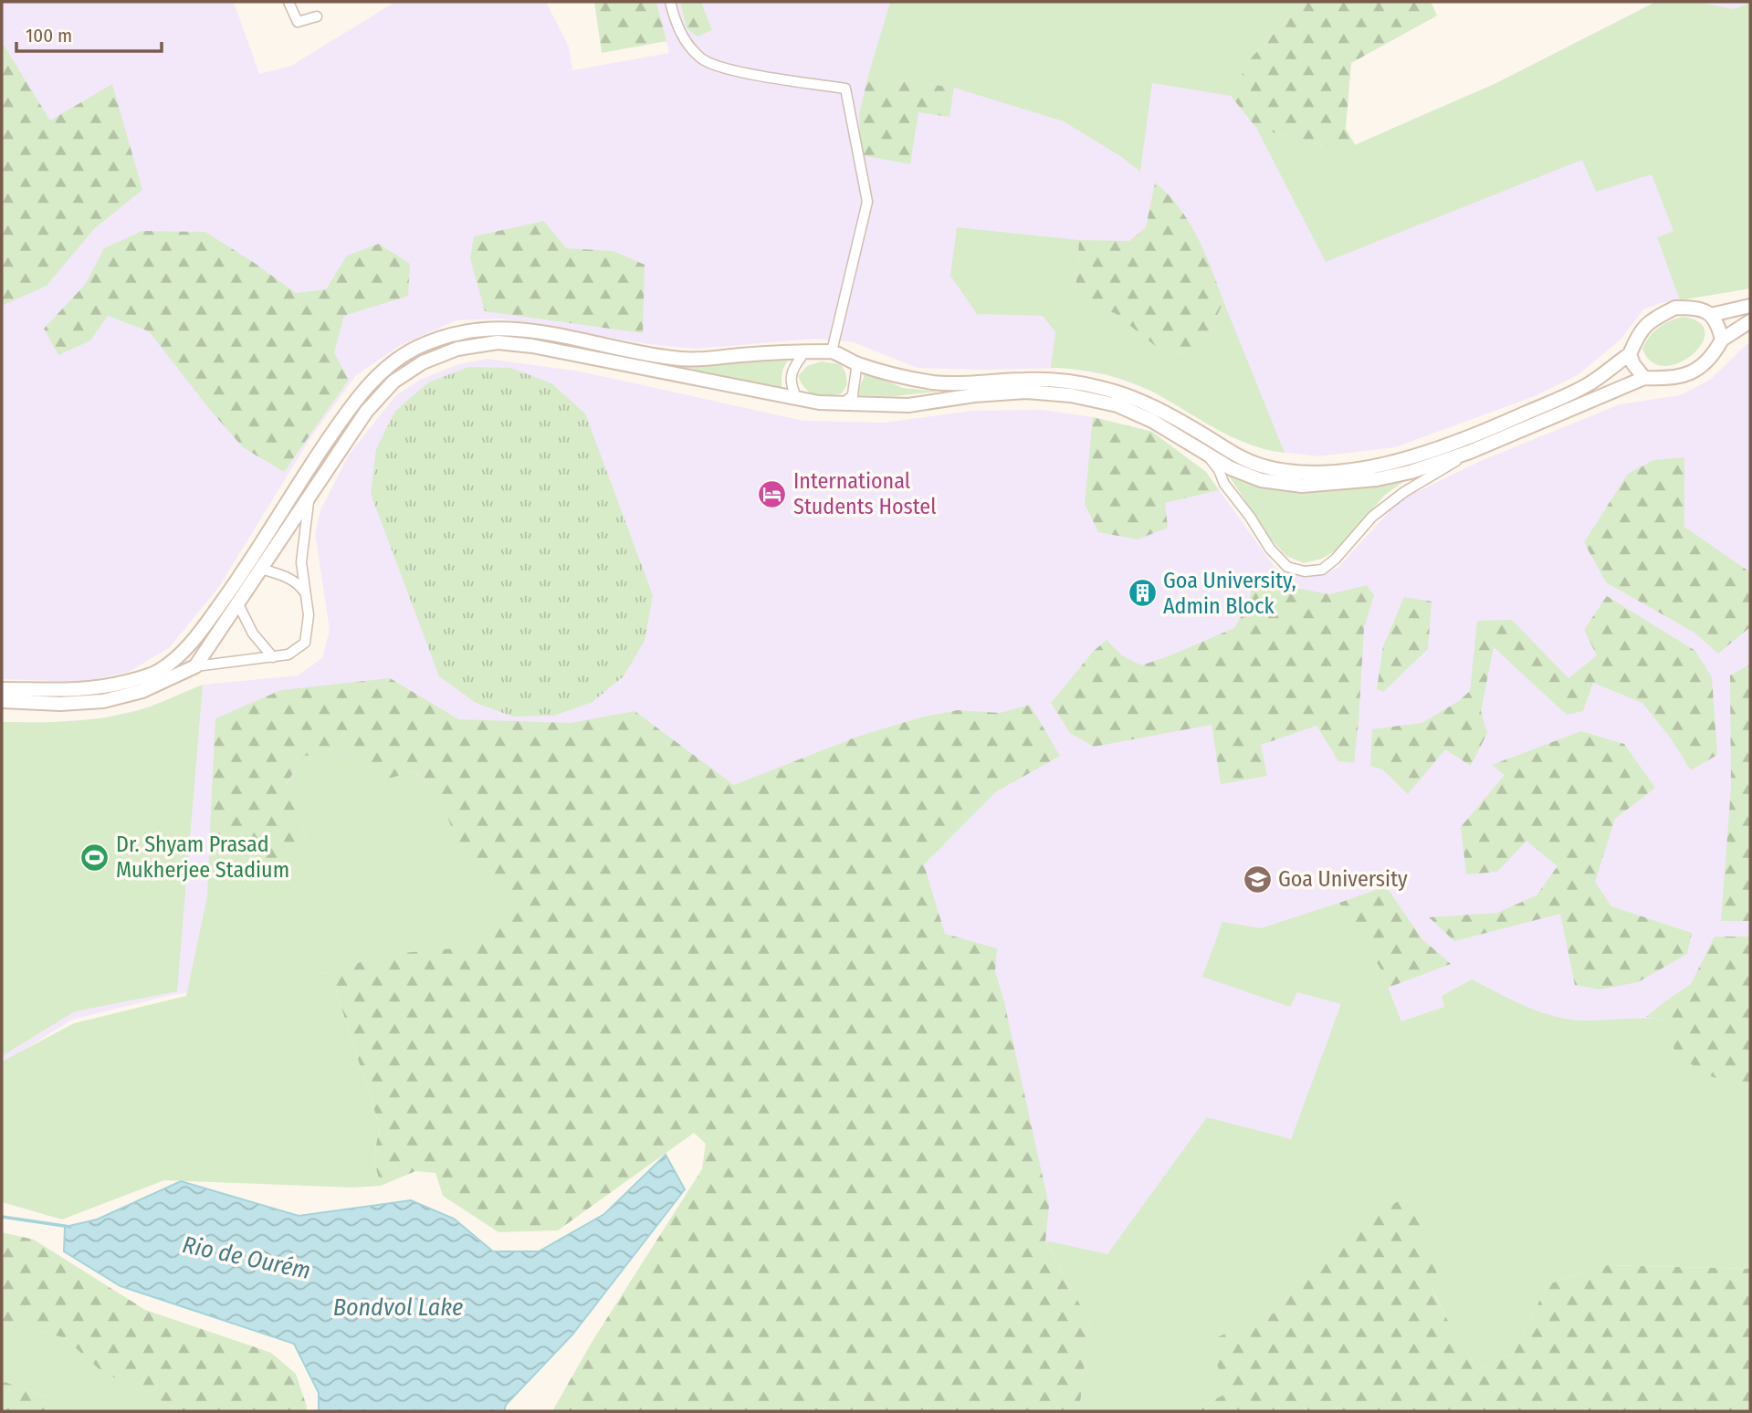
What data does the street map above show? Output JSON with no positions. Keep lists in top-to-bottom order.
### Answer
{
  "water": ["Rio de Ourém", "Bondvol Lake"],
  "places": {
    "hotel": ["International Students Hostel"],
    "building": ["Goa University, Admin Block"],
    "sports": ["Dr. Shyam Prasad Mukherjee Stadium"],
    "school or university": ["Goa University"]
  },
  "scale_bar": "100 m"
}
